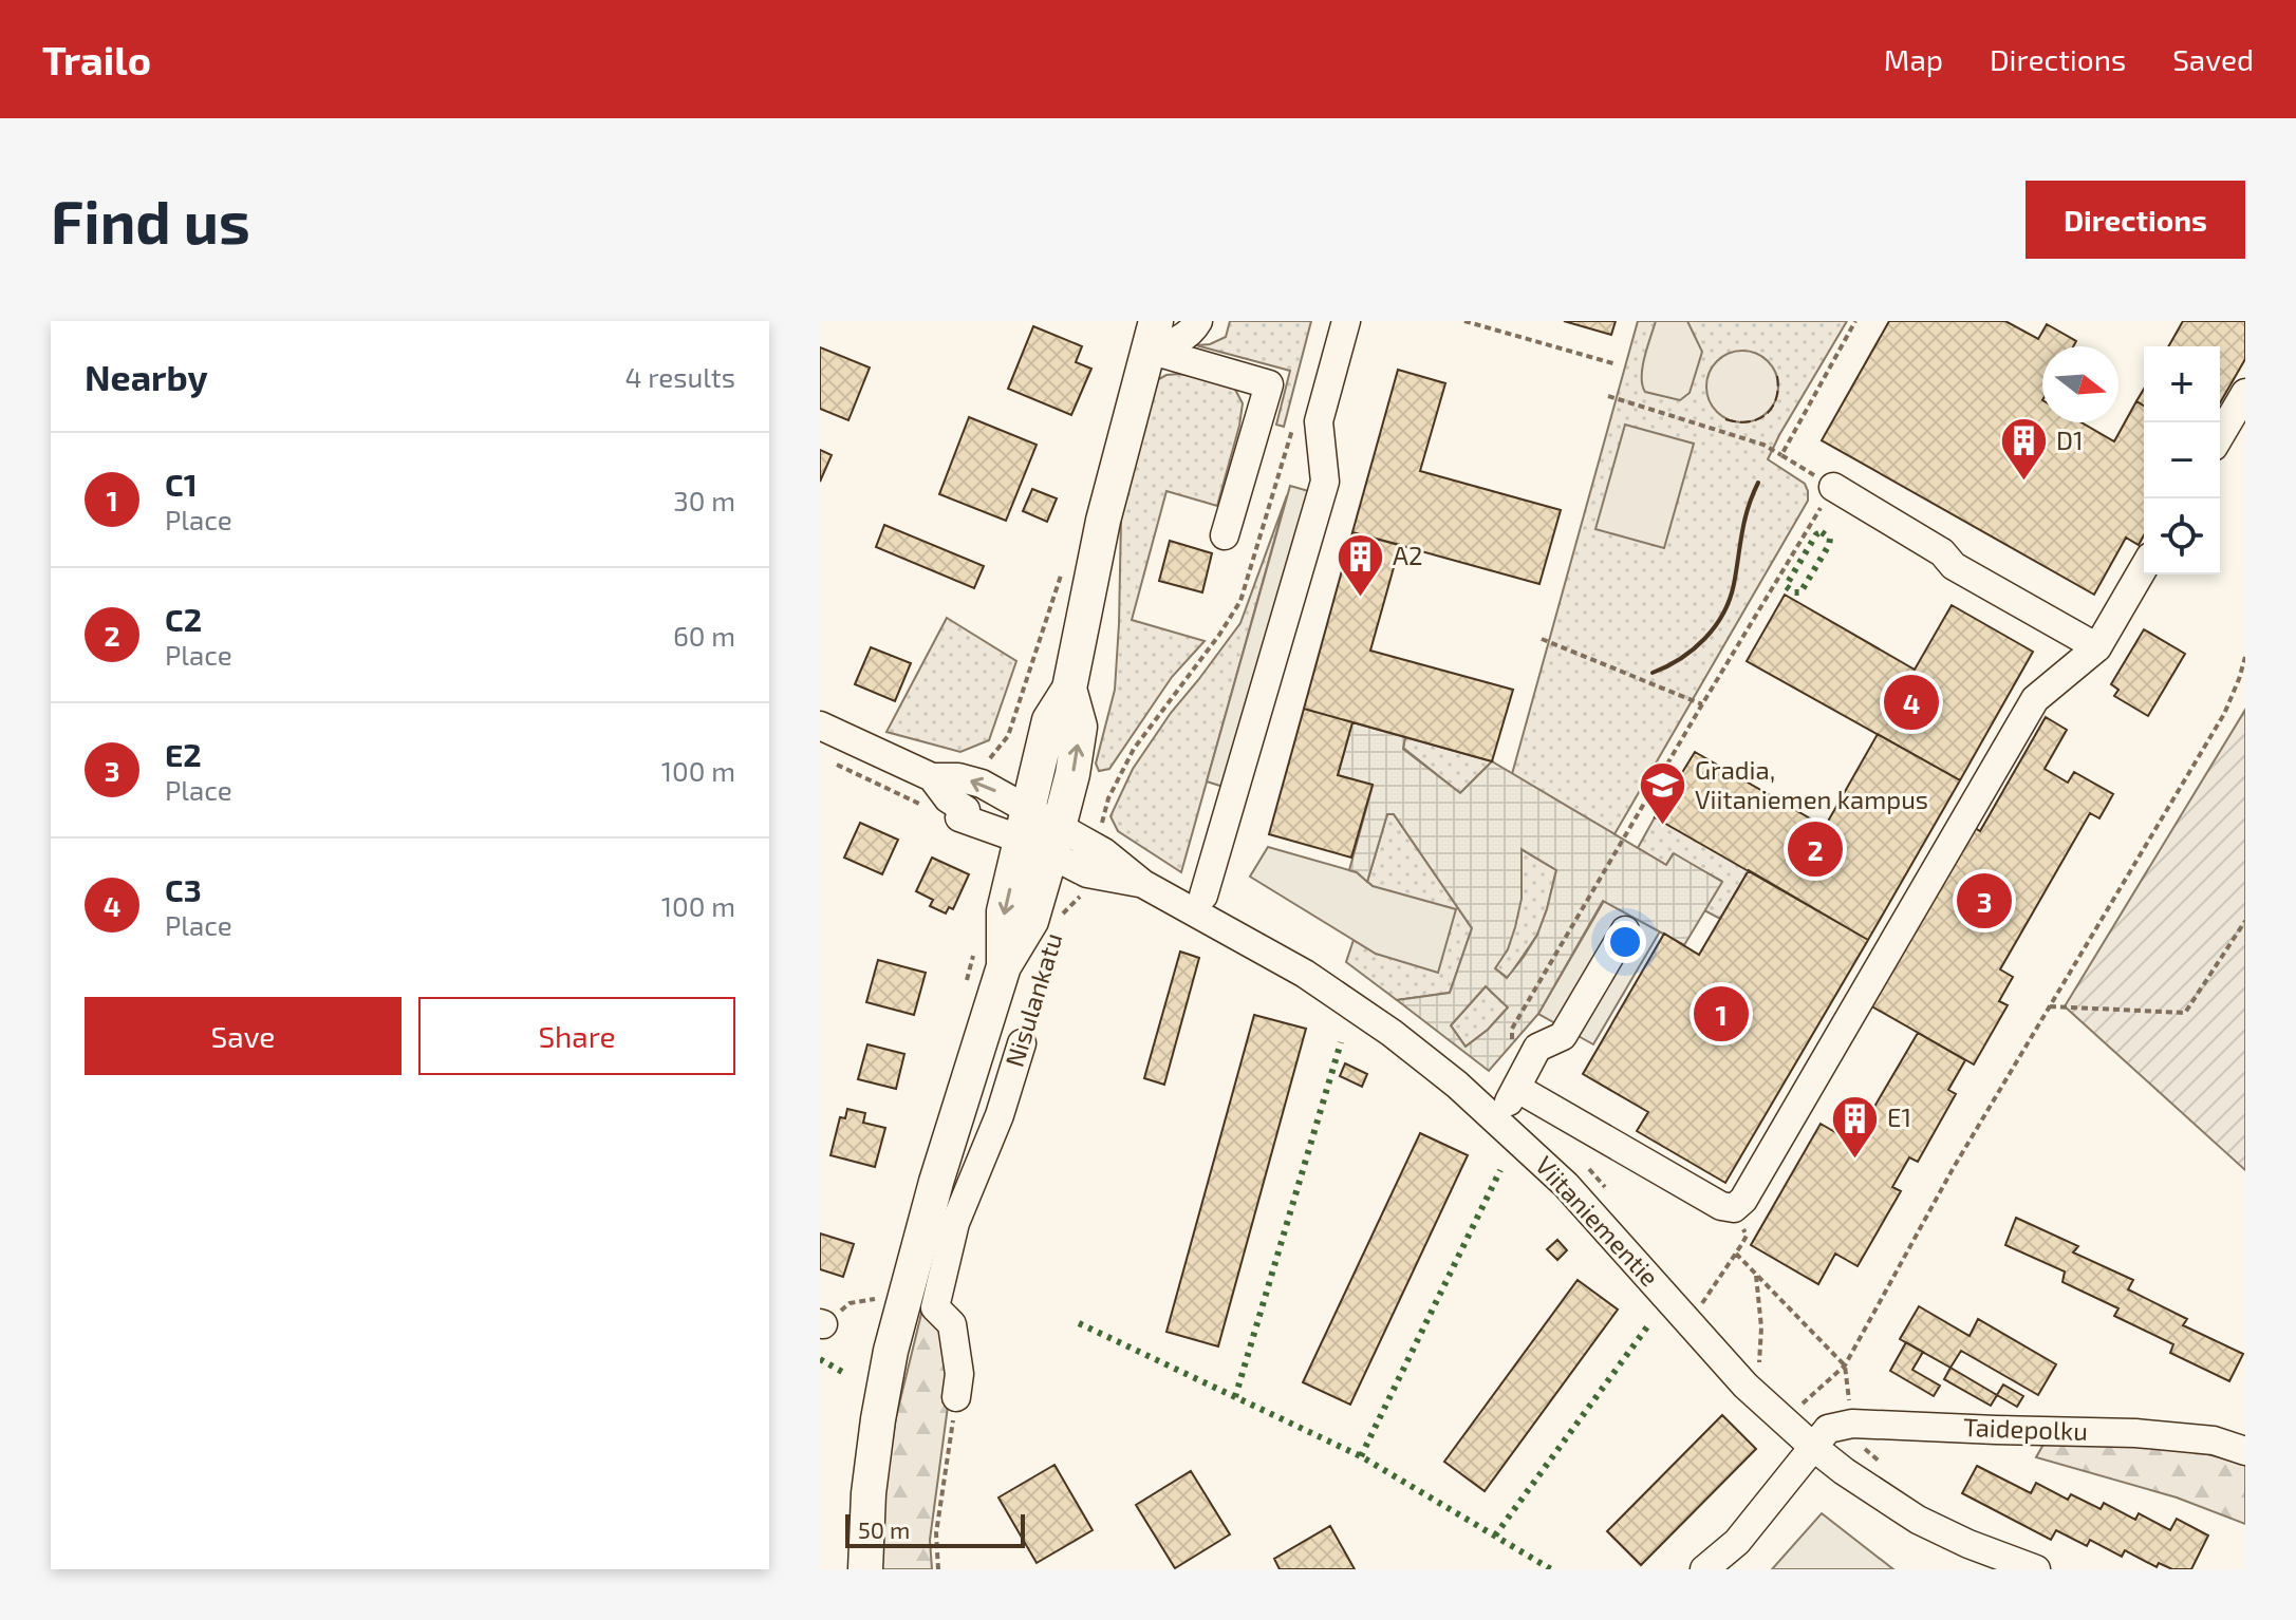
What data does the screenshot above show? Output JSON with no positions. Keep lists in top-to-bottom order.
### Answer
{
  "streets": {
    "main road": ["Nisulankatu"],
    "street": ["Viitaniementie", "Taidepolku"]
  },
  "crossings": [
    ["Nisulankatu", "Viitaniementie"],
    ["Viitaniementie", "Taidepolku"]
  ],
  "places": {
    "building": ["D1", "A2", "E1"],
    "school or university": ["Gradia, Viitaniemen kampus"]
  },
  "scale_bar": "50 m",
  "north": "right",
  "page": {
    "header": "Trailo",
    "nav": ["Map", "Directions", "Saved"],
    "buttons": [
      "Directions",
      ["Save", "Share"]
    ],
    "title": "Find us",
    "heading": ["Nearby", "4 results"],
    "map_buttons": ["+", "−"],
    "list": [
      {
        "mark": "1",
        "name": "C1",
        "note": "Place",
        "value": "30 m"
      },
      {
        "mark": "2",
        "name": "C2",
        "note": "Place",
        "value": "60 m"
      },
      {
        "mark": "3",
        "name": "E2",
        "note": "Place",
        "value": "100 m"
      },
      {
        "mark": "4",
        "name": "C3",
        "note": "Place",
        "value": "100 m"
      }
    ],
    "pins": [
      "4",
      "2",
      "3",
      "1"
    ],
    "scale": "50 m"
  }
}
